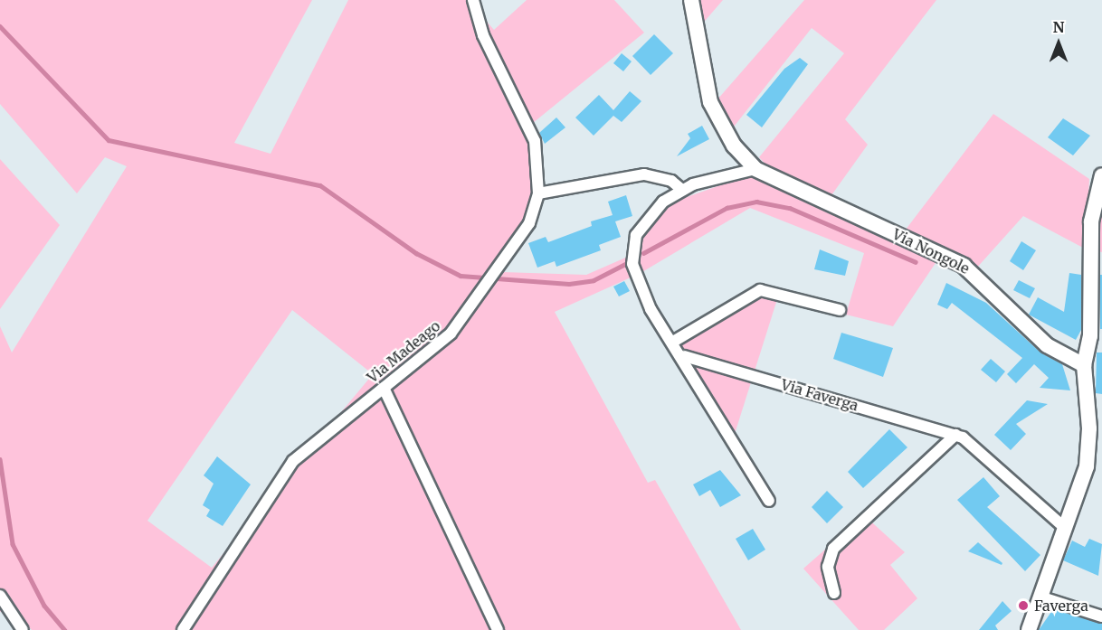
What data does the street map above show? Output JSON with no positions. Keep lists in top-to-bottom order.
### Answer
{
  "streets": {
    "street": ["Via Nongole", "Via Madeago", "Via Faverga"]
  },
  "places": ["Faverga"],
  "north": "top"
}
